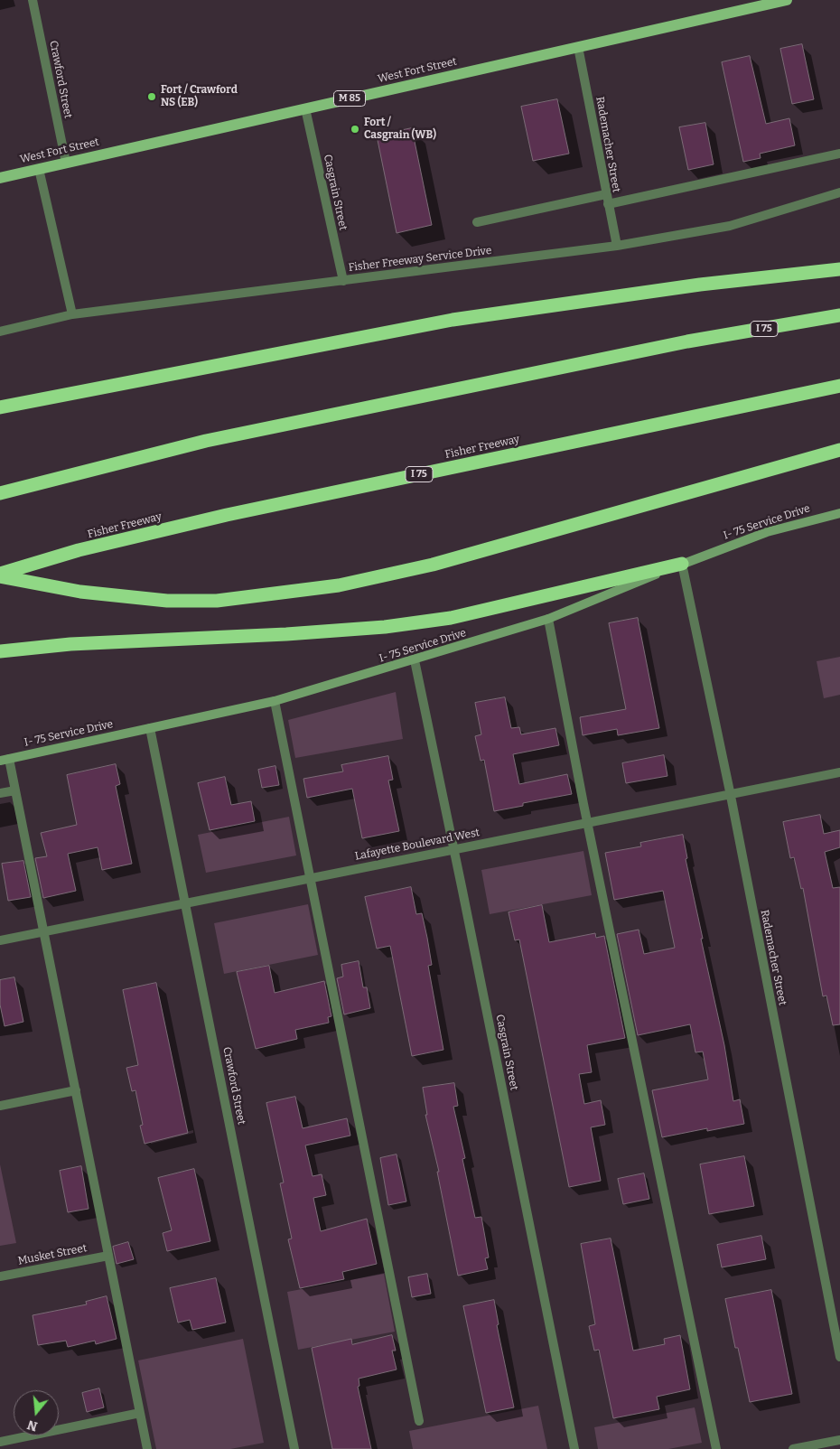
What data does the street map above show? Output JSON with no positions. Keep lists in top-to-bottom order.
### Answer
{
  "streets": {
    "highway": ["I 75", "Fisher Freeway"],
    "main road": ["West Fort Street", "M 85", "I- 75 Service Drive"],
    "street": [
      "Crawford Street",
      "Rademacher Street",
      "Casgrain Street",
      "Fisher Freeway Service Drive",
      "Lafayette Boulevard West",
      "Musket Street"
    ]
  },
  "crossings": [
    ["West Fort Street", "Crawford Street"],
    ["West Fort Street", "Rademacher Street"],
    ["West Fort Street", "Casgrain Street"],
    ["Crawford Street", "I- 75 Service Drive"],
    ["Crawford Street", "Lafayette Boulevard West"],
    ["Rademacher Street", "Fisher Freeway Service Drive"],
    ["Rademacher Street", "I- 75 Service Drive"],
    ["Rademacher Street", "Lafayette Boulevard West"],
    ["Casgrain Street", "Fisher Freeway Service Drive"],
    ["Casgrain Street", "I- 75 Service Drive"],
    ["Casgrain Street", "Lafayette Boulevard West"]
  ],
  "places": ["Fort / Crawford NS (EB)", "Fort / Casgrain (WB)"],
  "north": "bottom"
}
